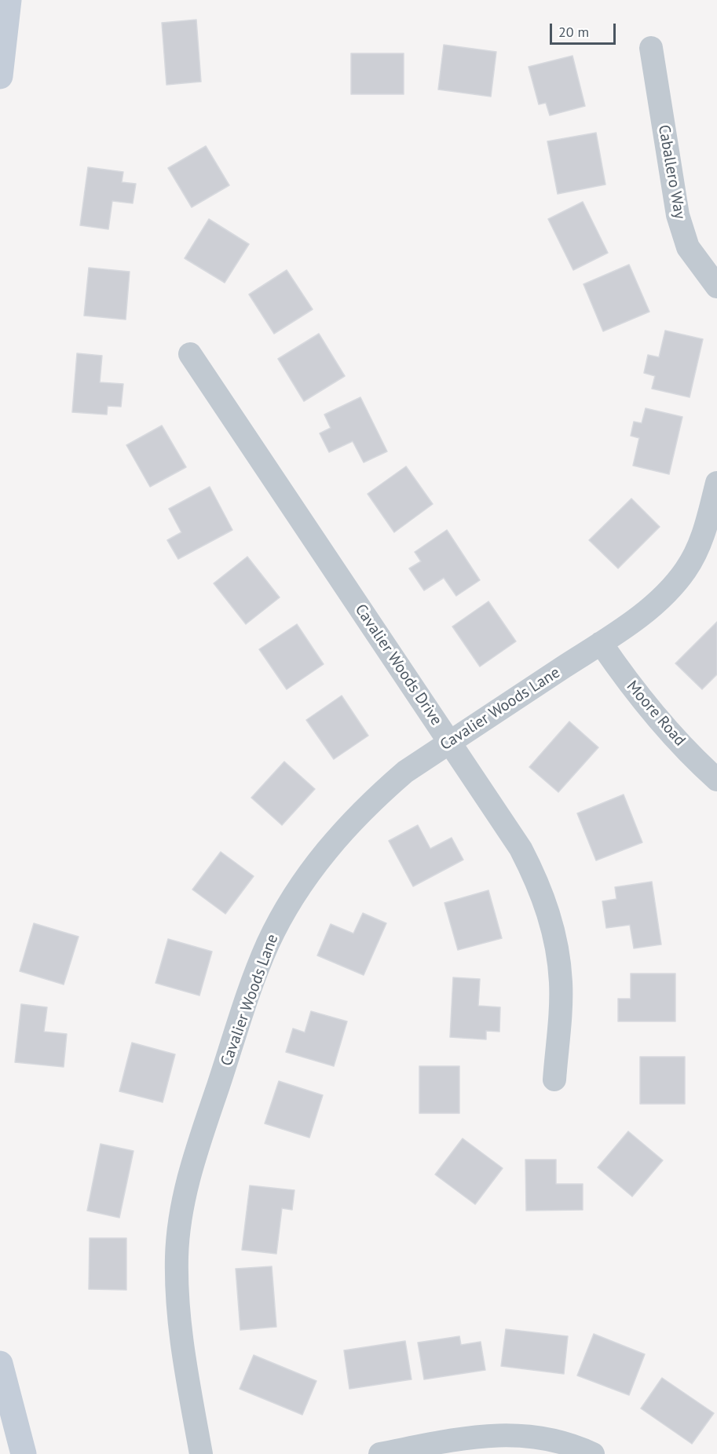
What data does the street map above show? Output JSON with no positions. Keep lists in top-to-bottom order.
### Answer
{
  "streets": {
    "street": [
      "Caballero Way",
      "Cavalier Woods Drive",
      "Cavalier Woods Lane",
      "Moore Road"
    ]
  },
  "crossings": [
    ["Cavalier Woods Drive", "Cavalier Woods Lane"],
    ["Cavalier Woods Lane", "Moore Road"]
  ],
  "scale_bar": "20 m"
}
